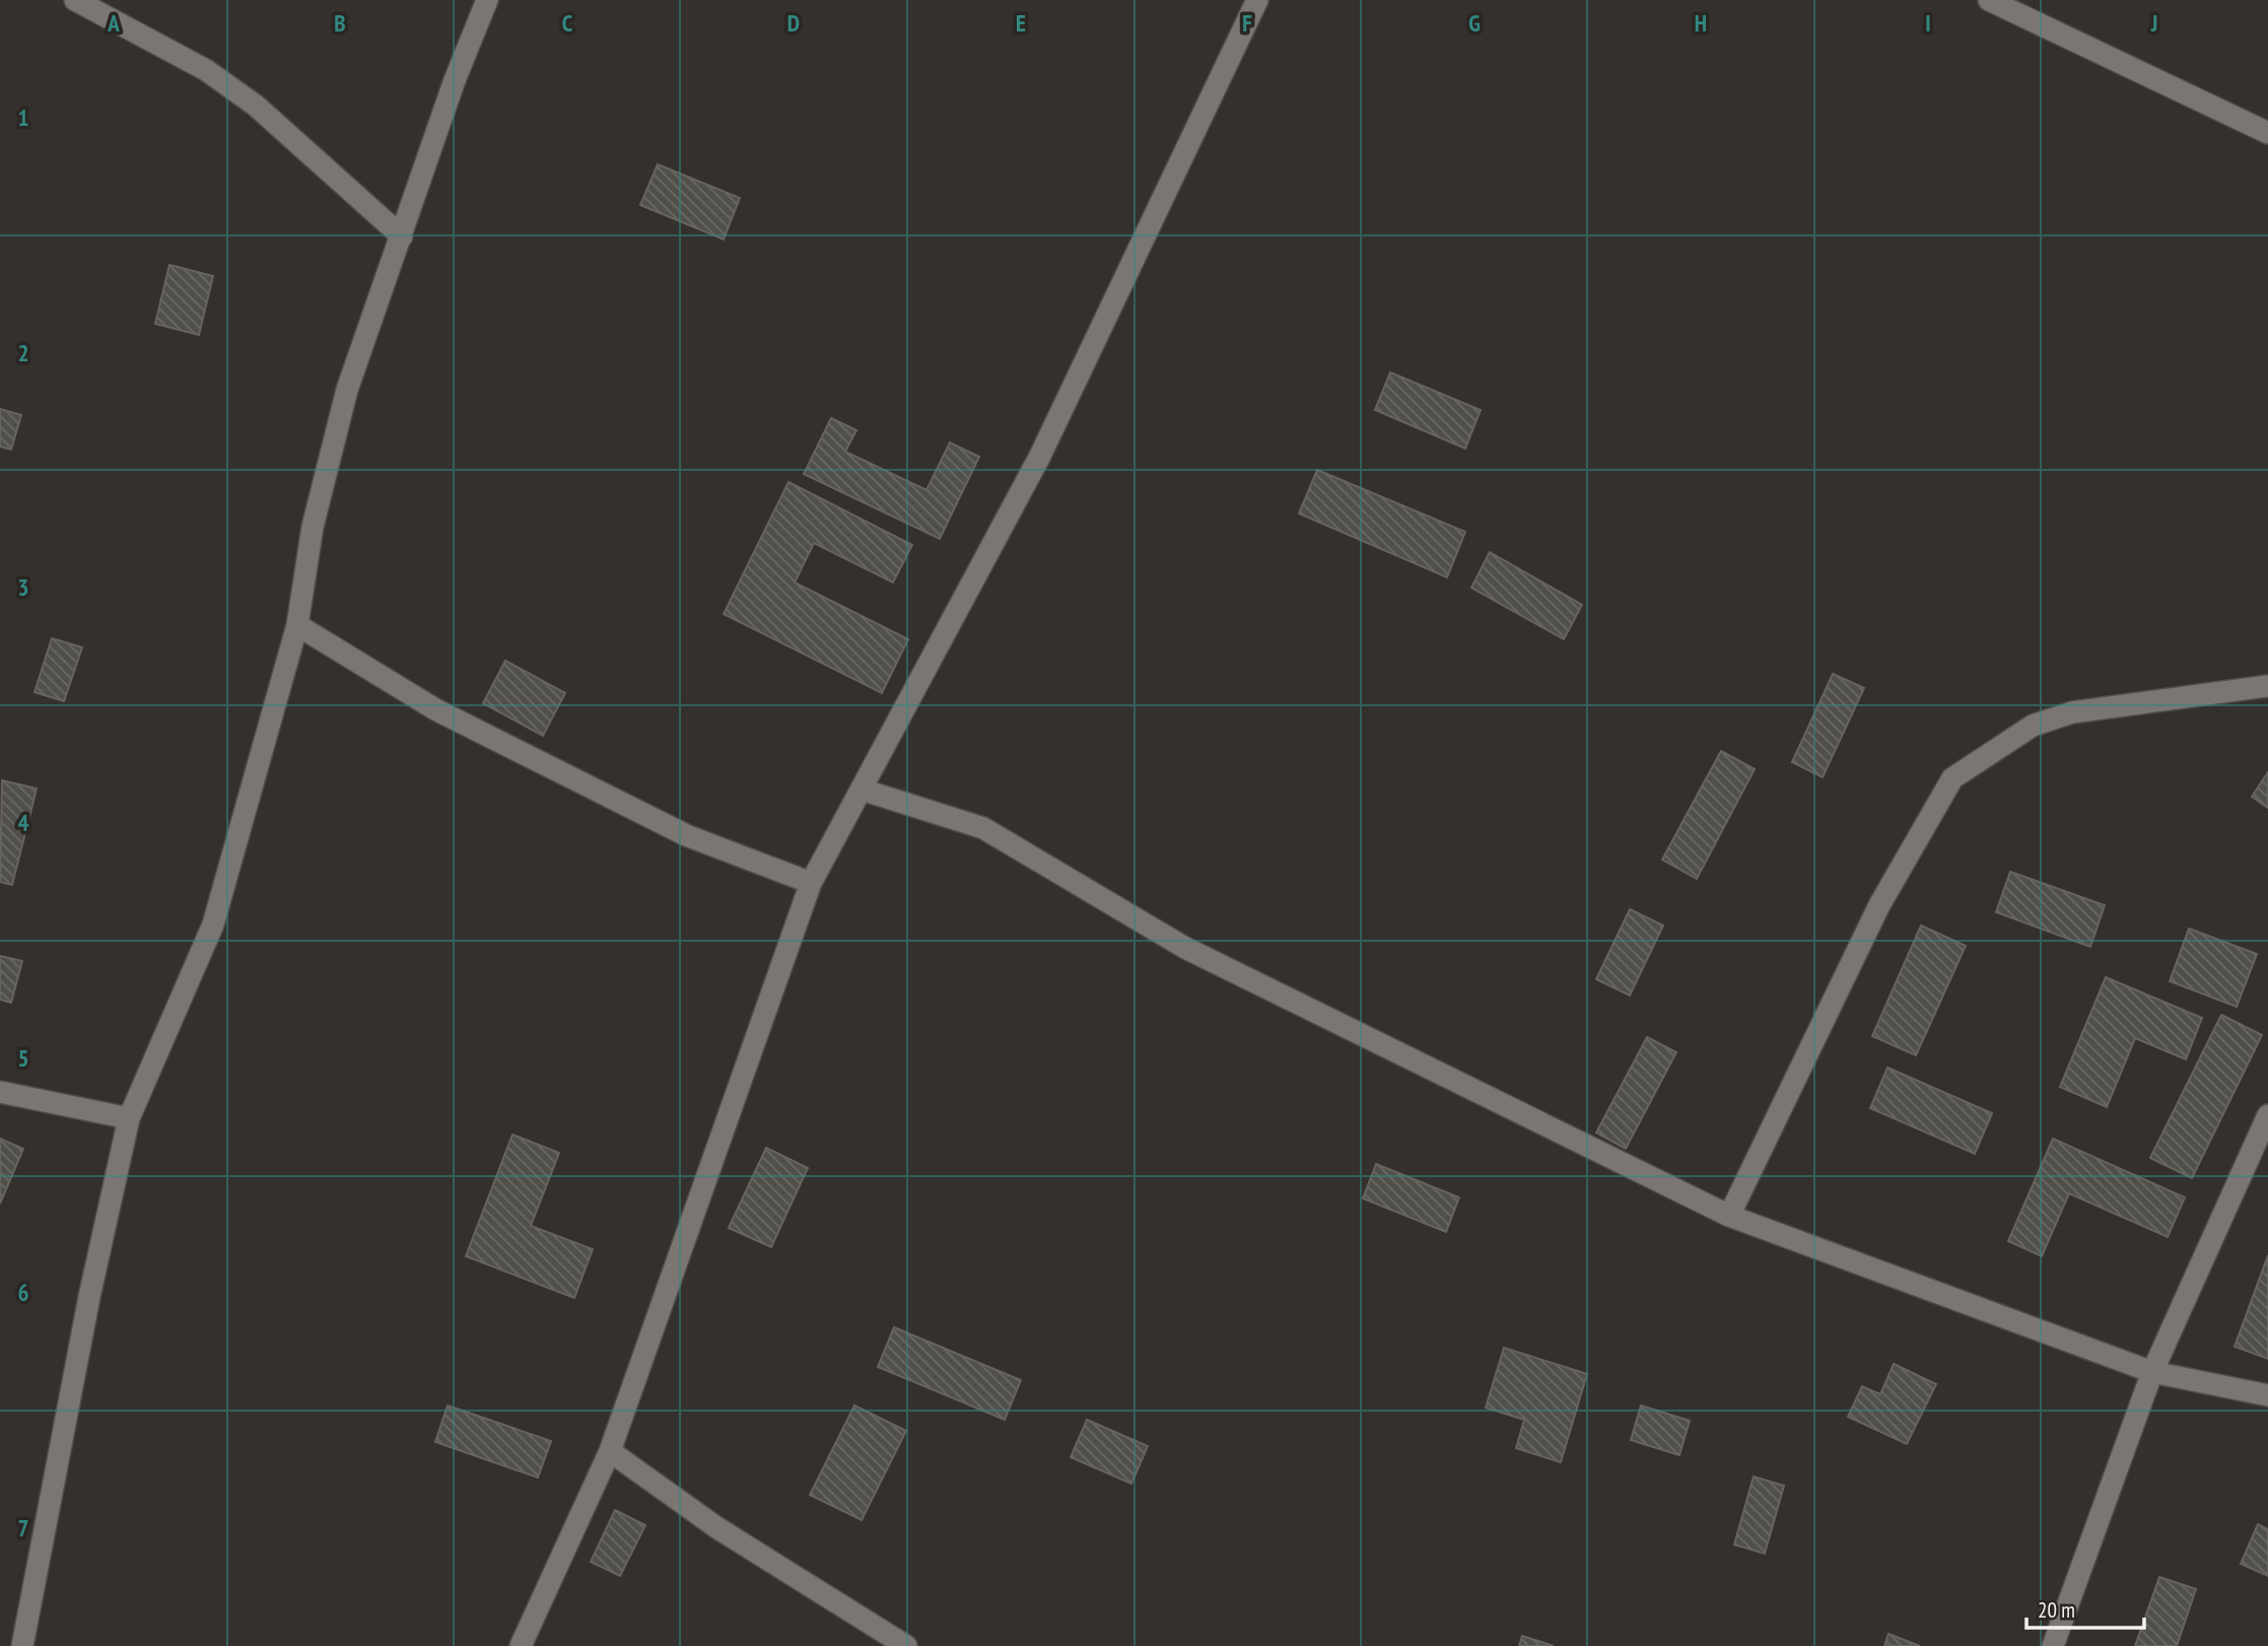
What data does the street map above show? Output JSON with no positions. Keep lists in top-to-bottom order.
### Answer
{
  "scale_bar": "20 m",
  "grid": {
    "columns": [
      "A",
      "B",
      "C",
      "D",
      "E",
      "F",
      "G",
      "H",
      "I",
      "J"
    ],
    "rows": [
      "1",
      "2",
      "3",
      "4",
      "5",
      "6",
      "7"
    ]
  }
}
